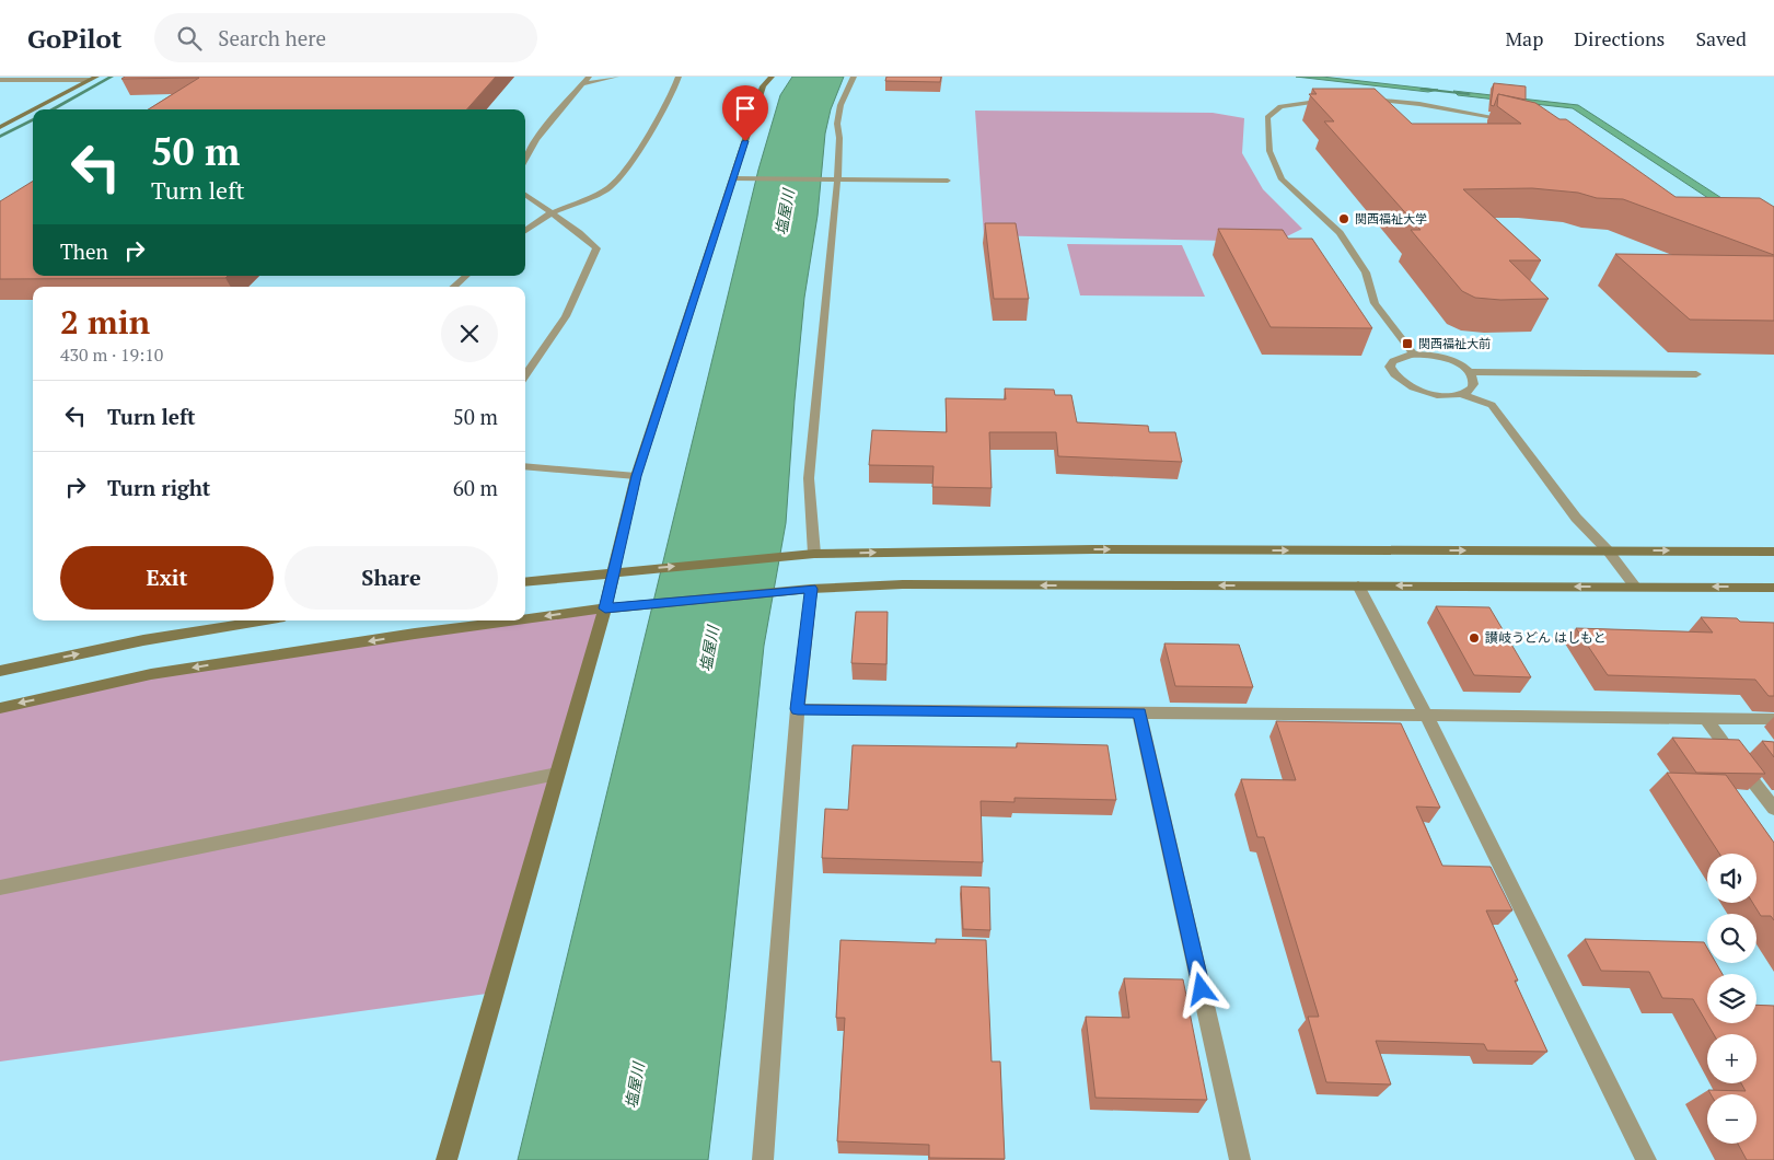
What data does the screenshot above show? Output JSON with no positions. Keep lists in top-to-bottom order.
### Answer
{
  "water": ["塩屋川"],
  "places": {
    "other": ["関西福祉大学", "讃岐うどん はしもと"],
    "transit": ["関西福祉大前"]
  },
  "page": {
    "header": "GoPilot",
    "search": "Search here",
    "nav": ["Map", "Directions", "Saved"],
    "turn": ["50 m", "Turn left"],
    "then": "Then",
    "heading": ["2 min", "430 m · 19:10"],
    "list": [
      {
        "name": "Turn left",
        "value": "50 m"
      },
      {
        "name": "Turn right",
        "value": "60 m"
      }
    ],
    "buttons": ["Exit", "Share"],
    "map_buttons": ["+", "−"]
  }
}
